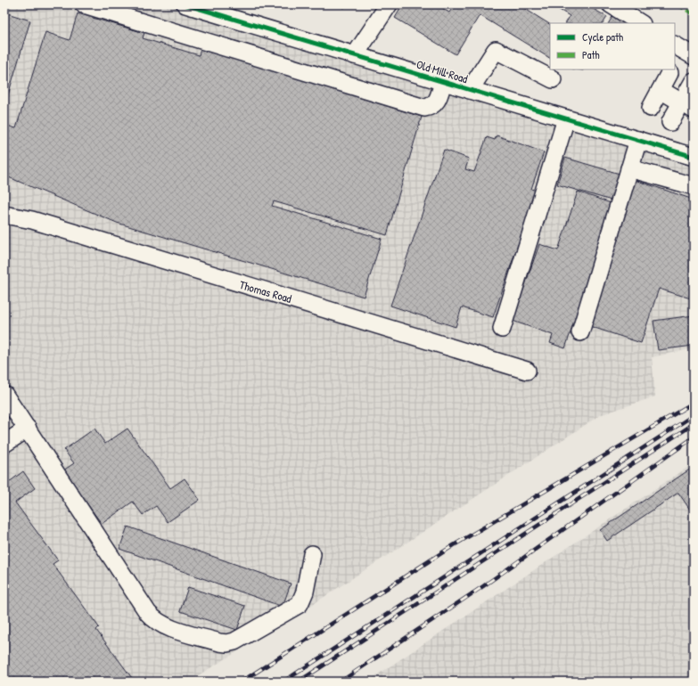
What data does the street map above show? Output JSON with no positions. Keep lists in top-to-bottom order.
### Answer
{
  "streets": {
    "street": ["Old Mill Road", "Thomas Road"]
  },
  "legend": ["Cycle path", "Path"]
}
